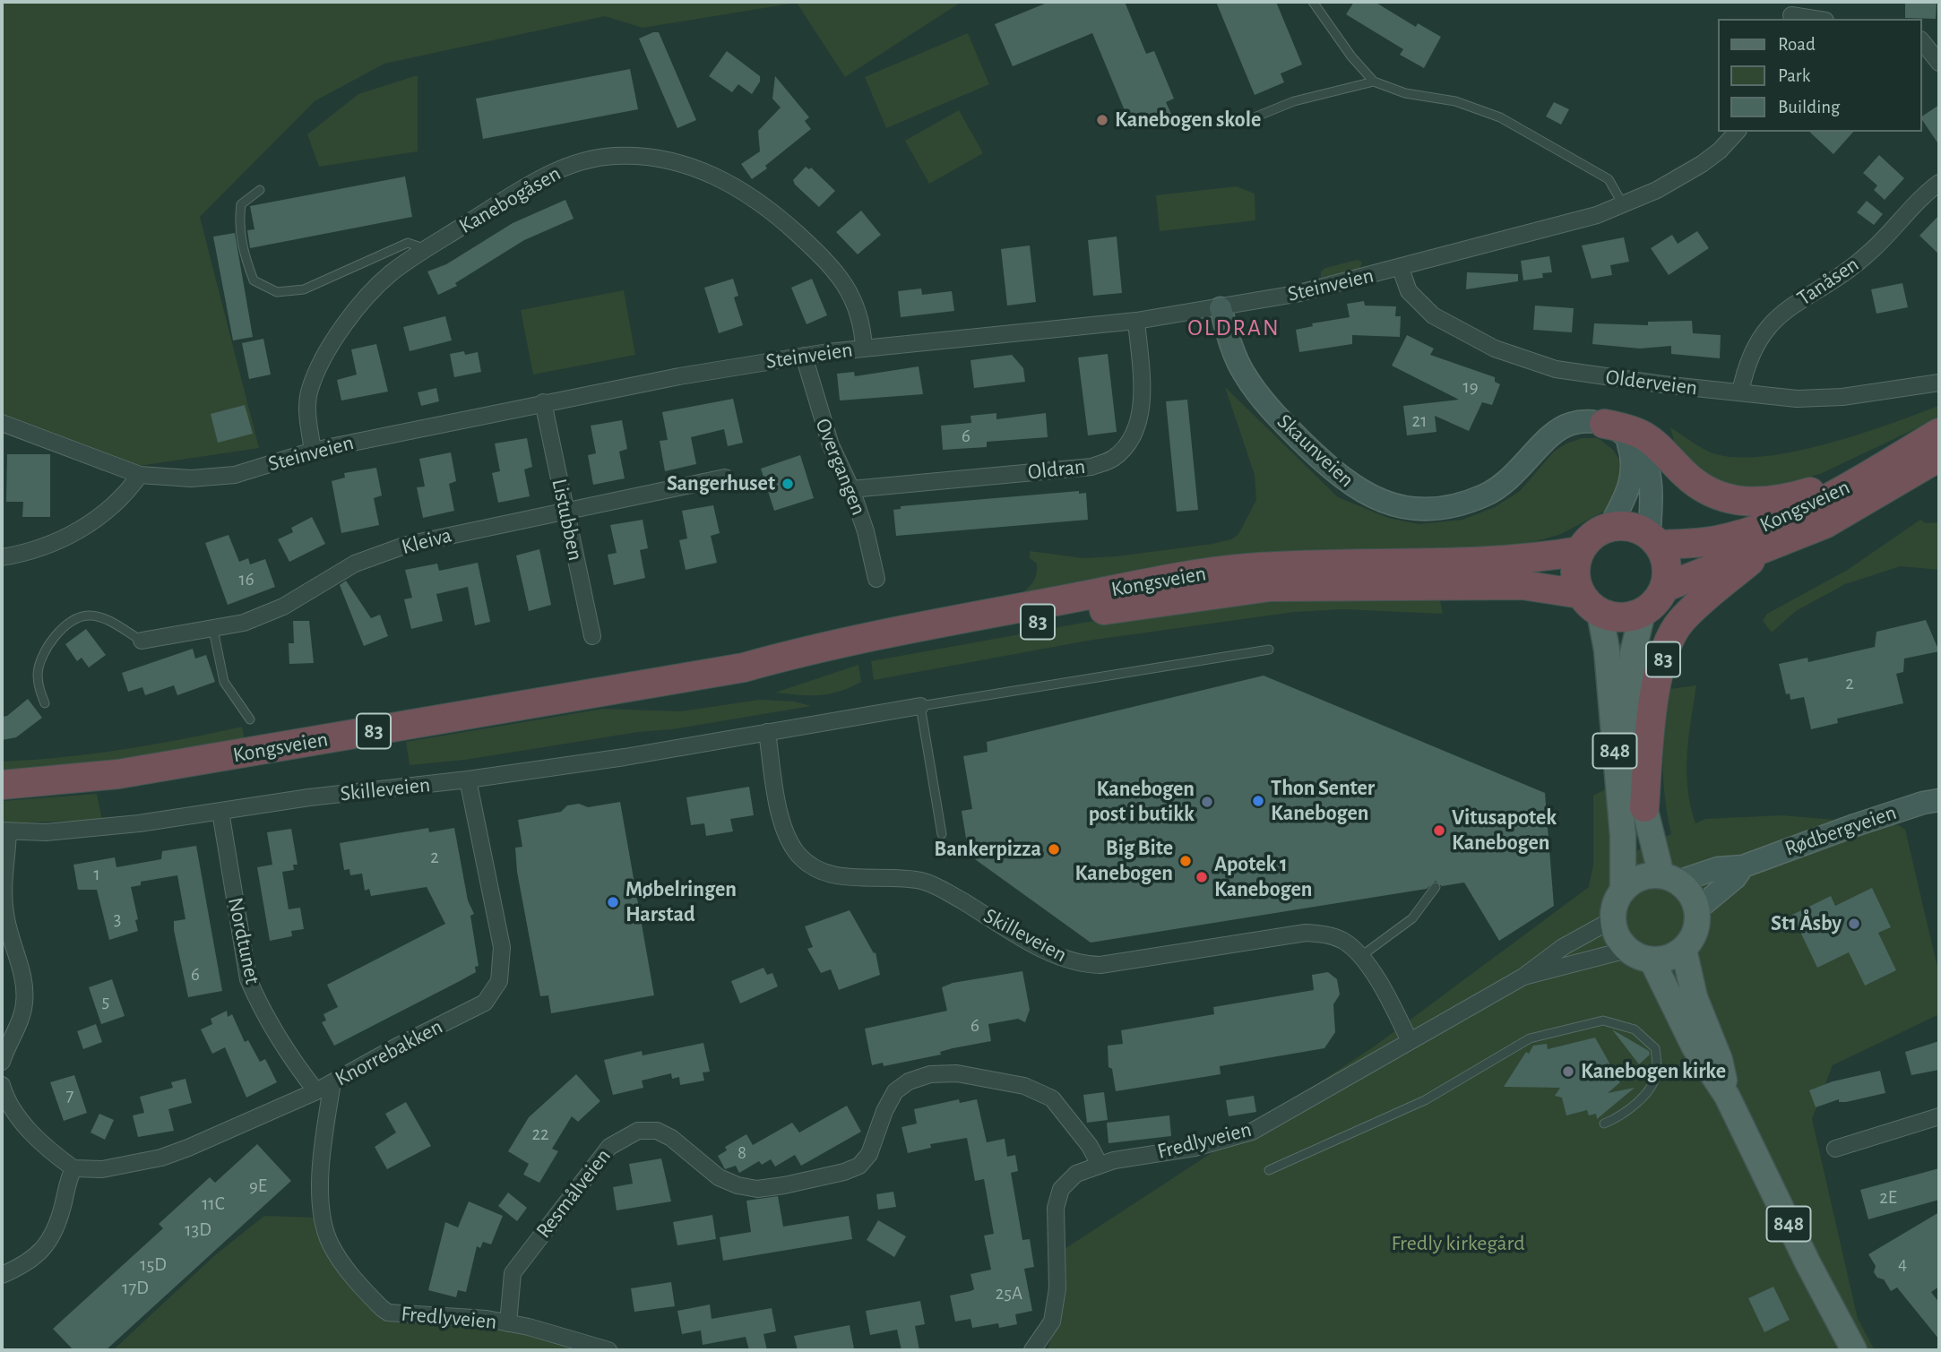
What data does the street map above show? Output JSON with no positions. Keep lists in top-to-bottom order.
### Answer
{
  "streets": {
    "highway": ["Kongsveien", "83"],
    "main road": ["848"],
    "street": [
      "Kanebogåsen",
      "Tanåsen",
      "Steinveien",
      "Olderveien",
      "Skaunveien",
      "Overgangen",
      "Oldran",
      "Listubben",
      "Kleiva",
      "Skilleveien",
      "Rødbergveien",
      "Nordtunet",
      "Knorrebakken",
      "Fredlyveien",
      "Resmålveien"
    ]
  },
  "crossings": [
    ["Kanebogåsen", "Steinveien"],
    ["Tanåsen", "Olderveien"],
    ["Steinveien", "Olderveien"],
    ["Steinveien", "Skaunveien"],
    ["Steinveien", "Overgangen"],
    ["Steinveien", "Oldran"],
    ["Steinveien", "Listubben"],
    ["Overgangen", "Oldran"],
    ["Kongsveien", "83"],
    ["Kongsveien", "848"],
    ["Listubben", "Kleiva"],
    ["83", "848"],
    ["848", "Rødbergveien"],
    ["848", "Fredlyveien"],
    ["Skilleveien", "Nordtunet"],
    ["Skilleveien", "Knorrebakken"],
    ["Skilleveien", "Fredlyveien"],
    ["Rødbergveien", "Fredlyveien"],
    ["Nordtunet", "Knorrebakken"],
    ["Knorrebakken", "Fredlyveien"],
    ["Fredlyveien", "Resmålveien"]
  ],
  "districts": ["OLDRAN"],
  "parks": ["Fredly kirkegård"],
  "places": [
    "Kanebogen skole",
    "Sangerhuset",
    "Thon Senter Kanebogen",
    "Kanebogen post i butikk",
    "Vitusapotek Kanebogen",
    "Bankerpizza",
    "Big Bite Kanebogen",
    "Apotek 1 Kanebogen",
    "Møbelringen Harstad",
    "St1 Åsby",
    "Kanebogen kirke"
  ],
  "house_numbers": [
    "19",
    "21",
    "6",
    "16",
    "2",
    "2",
    "1",
    "3",
    "6",
    "5",
    "6",
    "7",
    "22",
    "8",
    "9E",
    "2E",
    "11C",
    "13D",
    "4",
    "15D",
    "17D",
    "25A"
  ],
  "legend": ["Road", "Park", "Building"]
}
